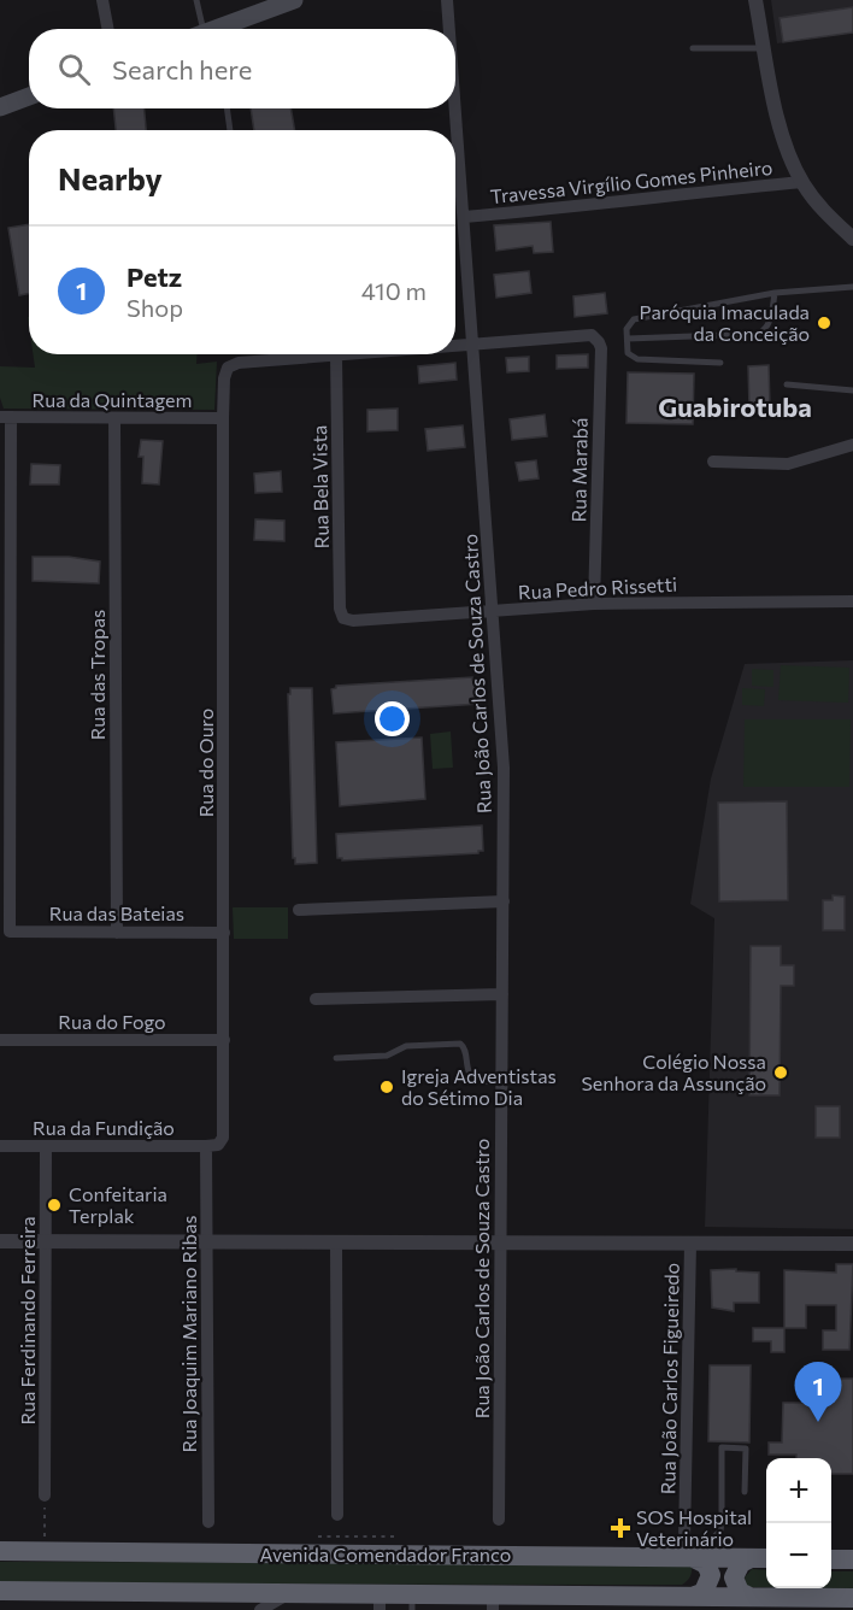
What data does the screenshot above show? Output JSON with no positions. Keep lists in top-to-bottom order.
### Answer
{
  "streets": {
    "highway": ["Avenida Comendador Franco"],
    "street": [
      "Travessa Virgílio Gomes Pinheiro",
      "Rua da Quintagem",
      "Rua Marabá",
      "Rua Bela Vista",
      "Rua Pedro Rissetti",
      "Rua João Carlos de Souza Castro",
      "Rua das Tropas",
      "Rua do Ouro",
      "Rua das Bateias",
      "Rua do Fogo",
      "Rua da Fundição",
      "Rua Ferdinando Ferreira",
      "Rua Joaquim Mariano Ribas",
      "Rua João Carlos Figueiredo"
    ]
  },
  "crossings": [
    ["Travessa Virgílio Gomes Pinheiro", "Rua João Carlos de Souza Castro"],
    ["Rua da Quintagem", "Rua das Tropas"],
    ["Rua da Quintagem", "Rua do Ouro"],
    ["Rua Marabá", "Rua Pedro Rissetti"],
    ["Rua Marabá", "Rua João Carlos de Souza Castro"],
    ["Rua Bela Vista", "Rua Pedro Rissetti"],
    ["Rua Pedro Rissetti", "Rua João Carlos de Souza Castro"],
    ["Rua das Tropas", "Rua das Bateias"],
    ["Rua do Ouro", "Rua das Bateias"],
    ["Rua do Ouro", "Rua do Fogo"],
    ["Rua do Ouro", "Rua da Fundição"],
    ["Rua do Ouro", "Rua Joaquim Mariano Ribas"],
    ["Rua da Fundição", "Rua Ferdinando Ferreira"],
    ["Rua da Fundição", "Rua Joaquim Mariano Ribas"],
    ["Rua João Carlos Figueiredo", "Avenida Comendador Franco"]
  ],
  "districts": ["Guabirotuba"],
  "places": {
    "other": [
      "Paróquia Imaculada da Conceição",
      "Colégio Nossa Senhora da Assunção",
      "Igreja Adventistas do Sétimo Dia",
      "Confeitaria Terplak"
    ],
    "health": ["SOS Hospital Veterinário"]
  },
  "page": {
    "search": "Search here",
    "heading": "Nearby",
    "list": [
      {
        "mark": "1",
        "name": "Petz",
        "note": "Shop",
        "value": "410 m"
      }
    ],
    "pins": "1",
    "map_buttons": ["+", "−"]
  }
}
